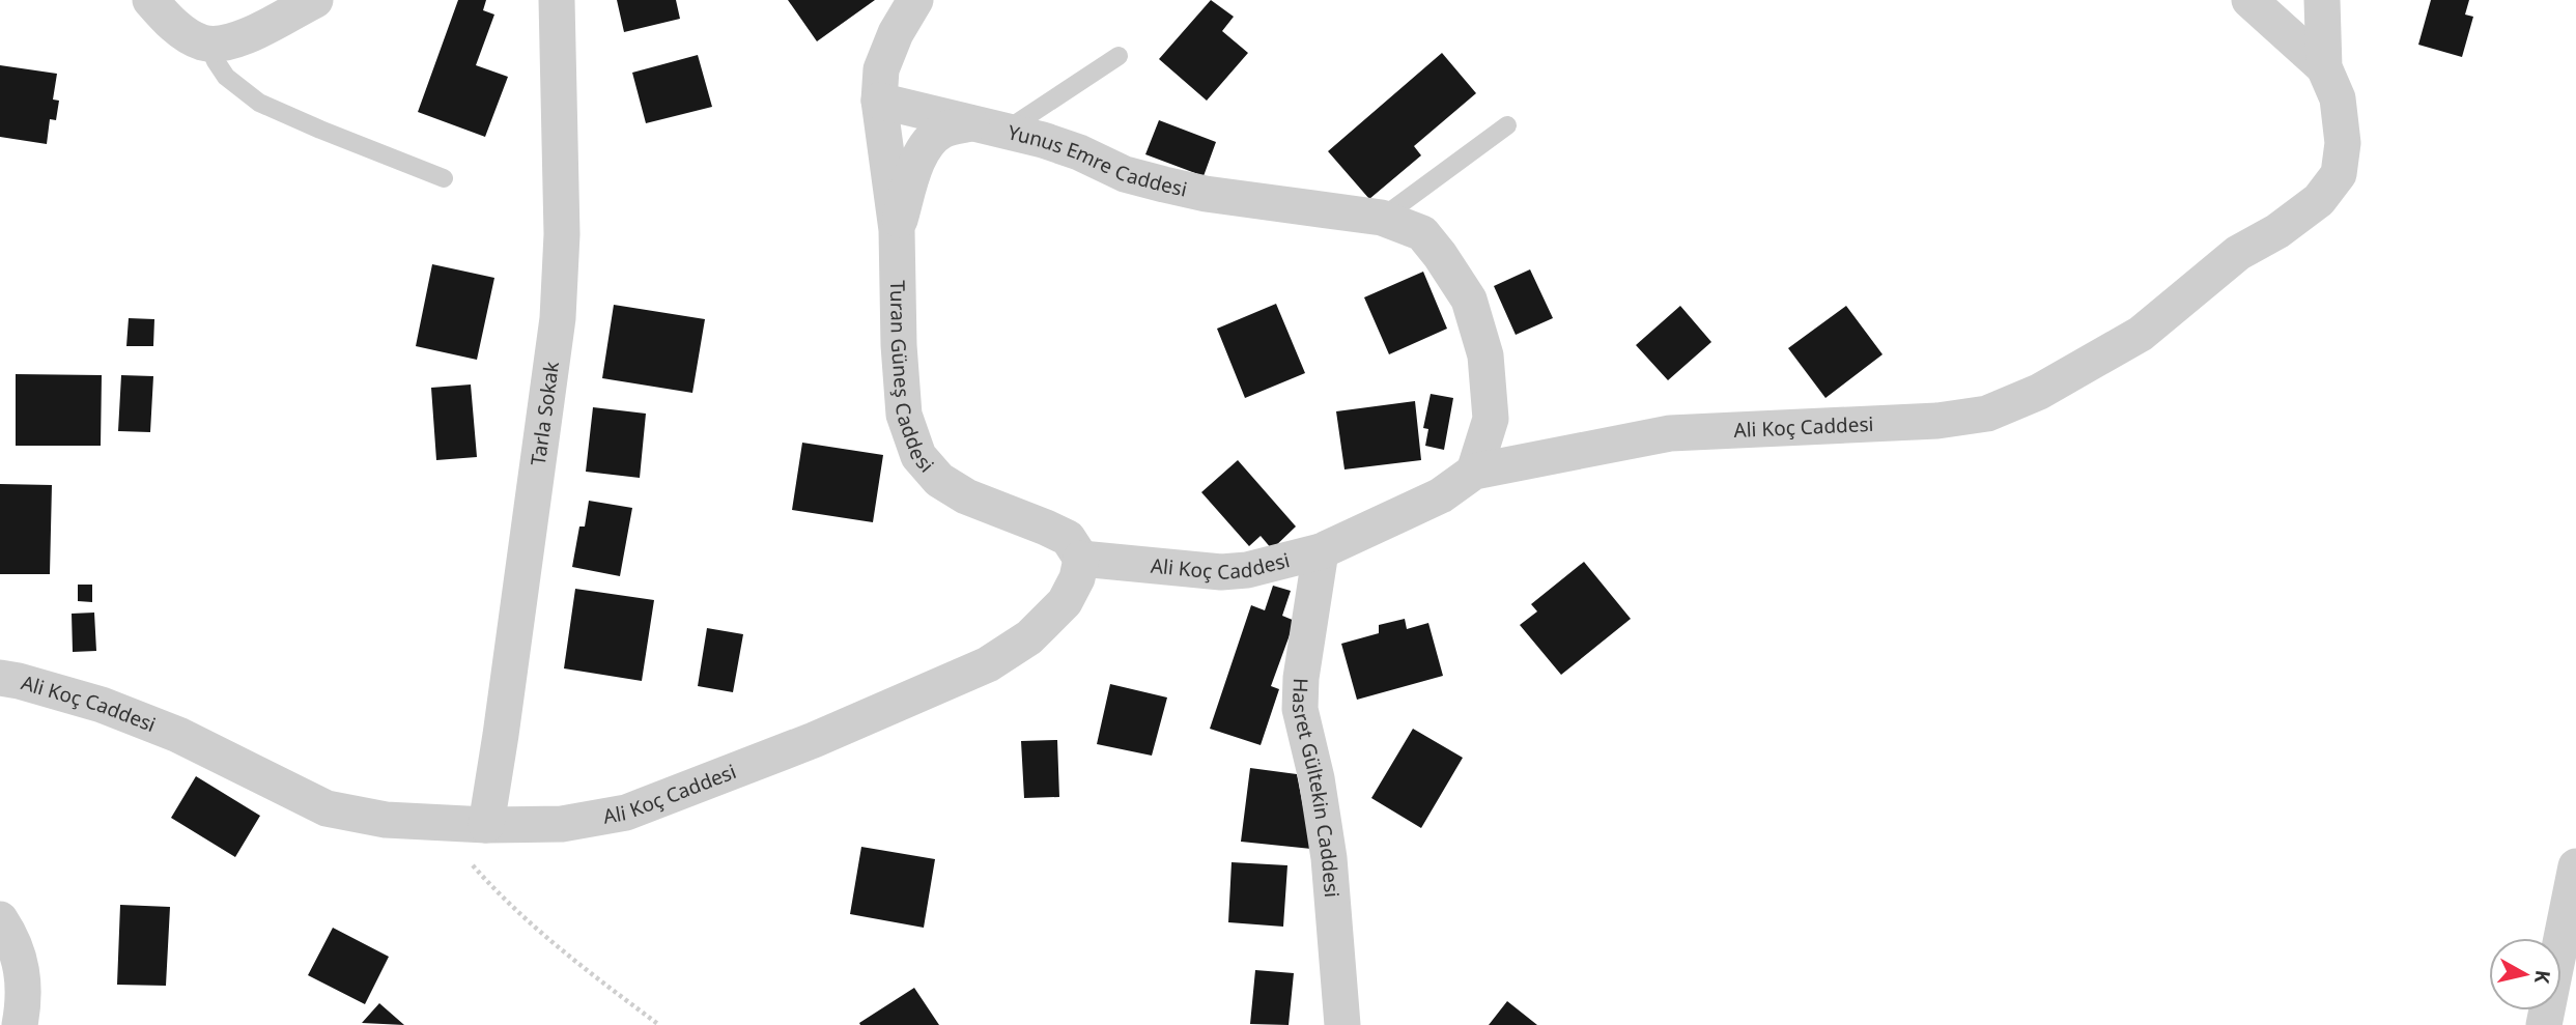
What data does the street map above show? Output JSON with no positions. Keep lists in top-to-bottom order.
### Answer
{
  "streets": {
    "street": [
      "Yunus Emre Caddesi",
      "Turan Güneş Caddesi",
      "Tarla Sokak",
      "Ali Koç Caddesi",
      "Hasret Gültekin Caddesi"
    ]
  },
  "crossings": [
    ["Yunus Emre Caddesi", "Turan Güneş Caddesi"],
    ["Yunus Emre Caddesi", "Ali Koç Caddesi"],
    ["Turan Güneş Caddesi", "Ali Koç Caddesi"],
    ["Tarla Sokak", "Ali Koç Caddesi"],
    ["Ali Koç Caddesi", "Hasret Gültekin Caddesi"]
  ],
  "north": "right"
}
